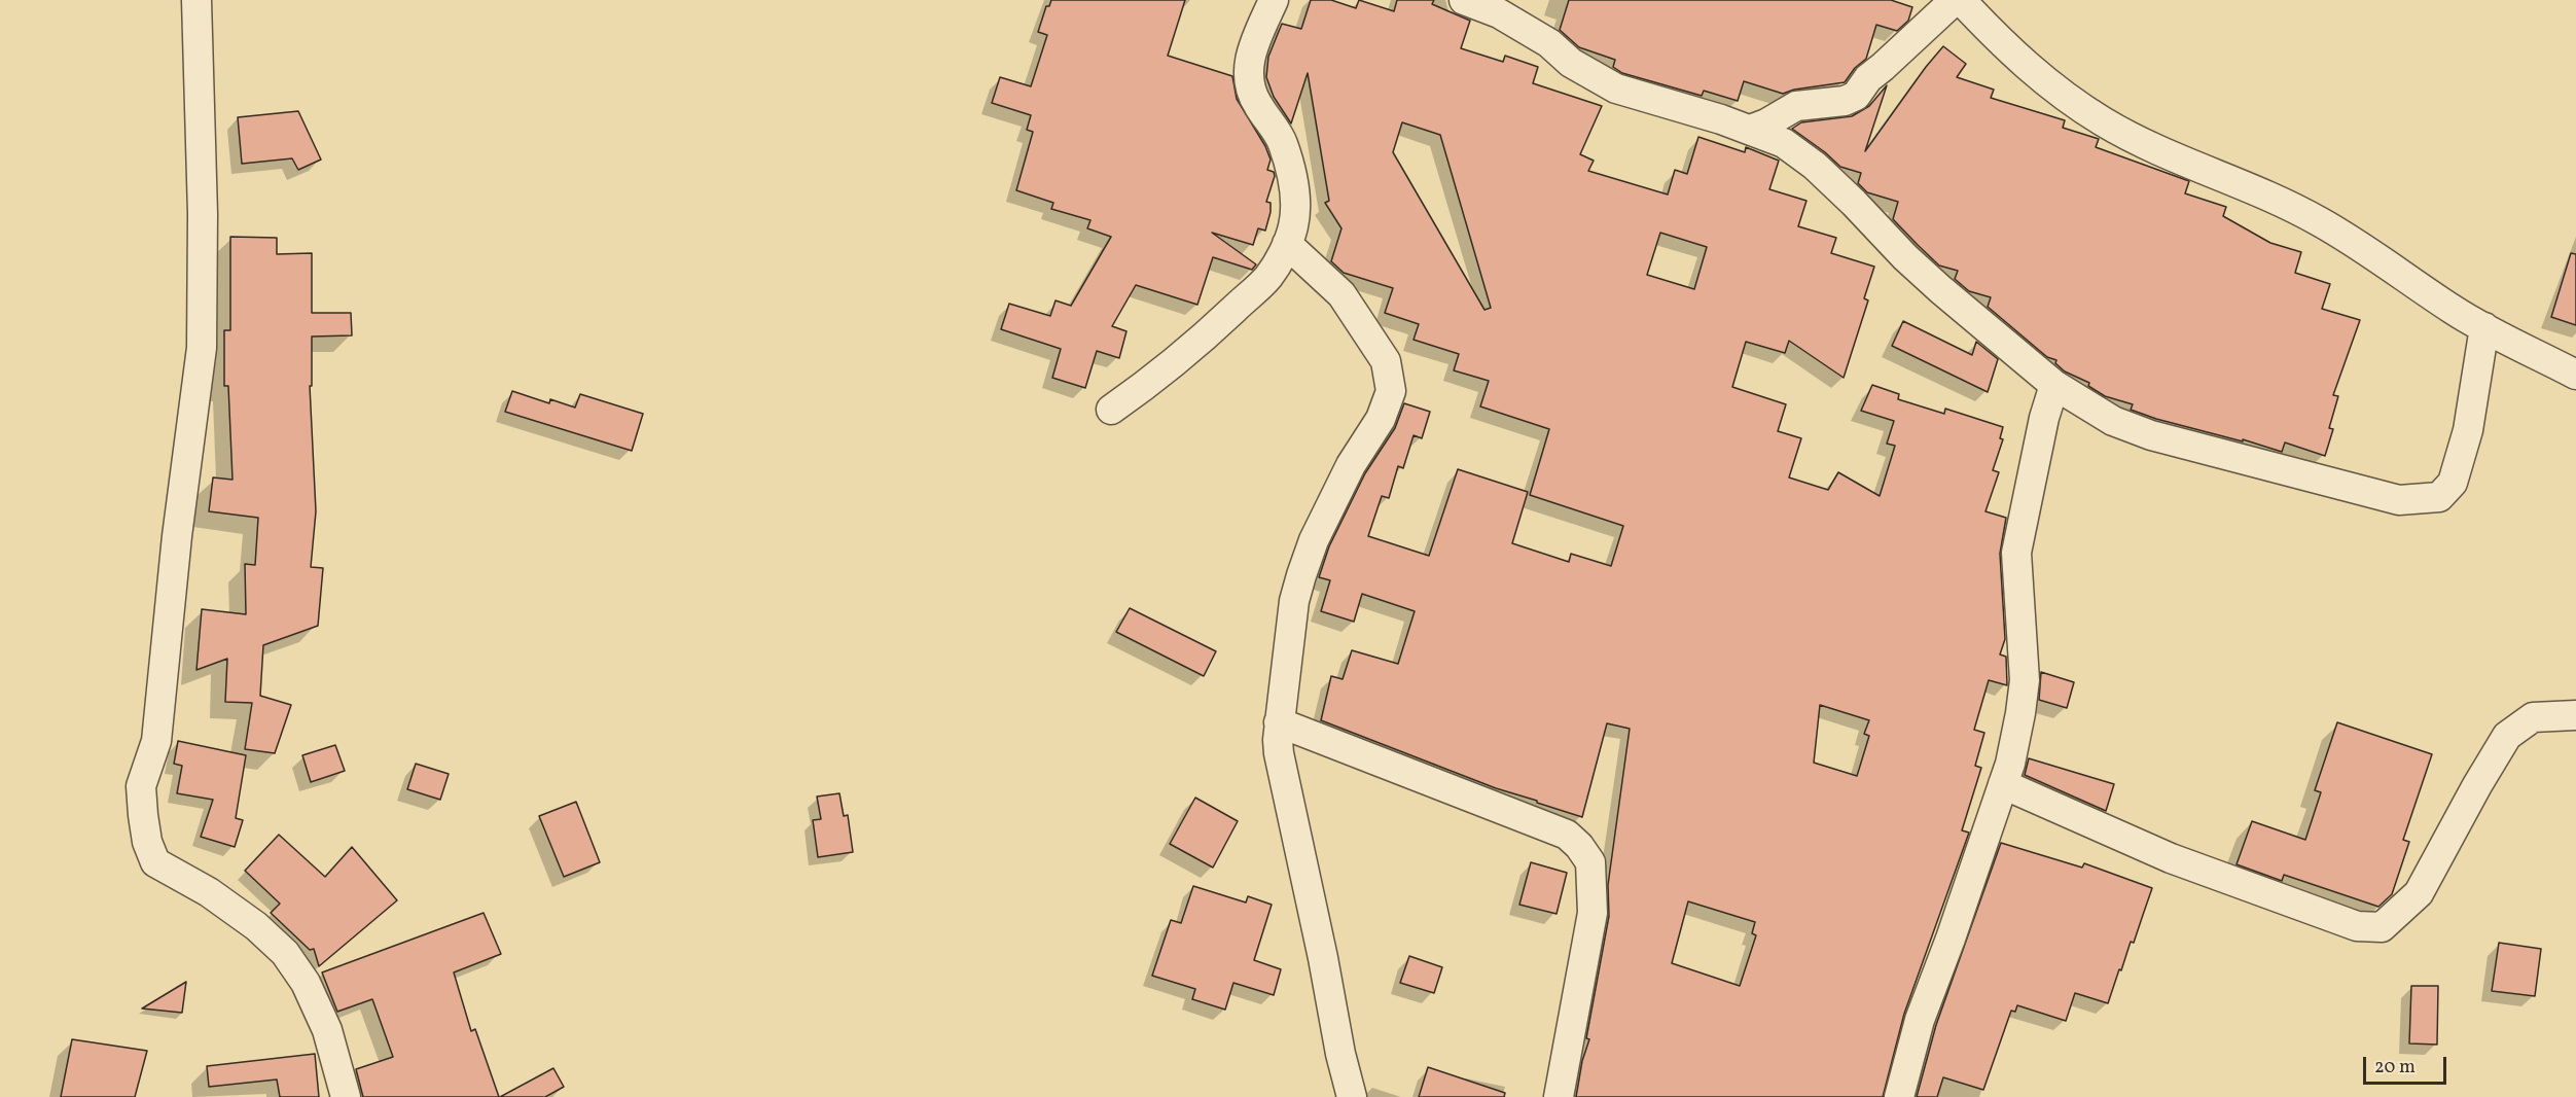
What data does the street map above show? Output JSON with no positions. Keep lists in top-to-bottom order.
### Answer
{
  "scale_bar": "20 m"
}
